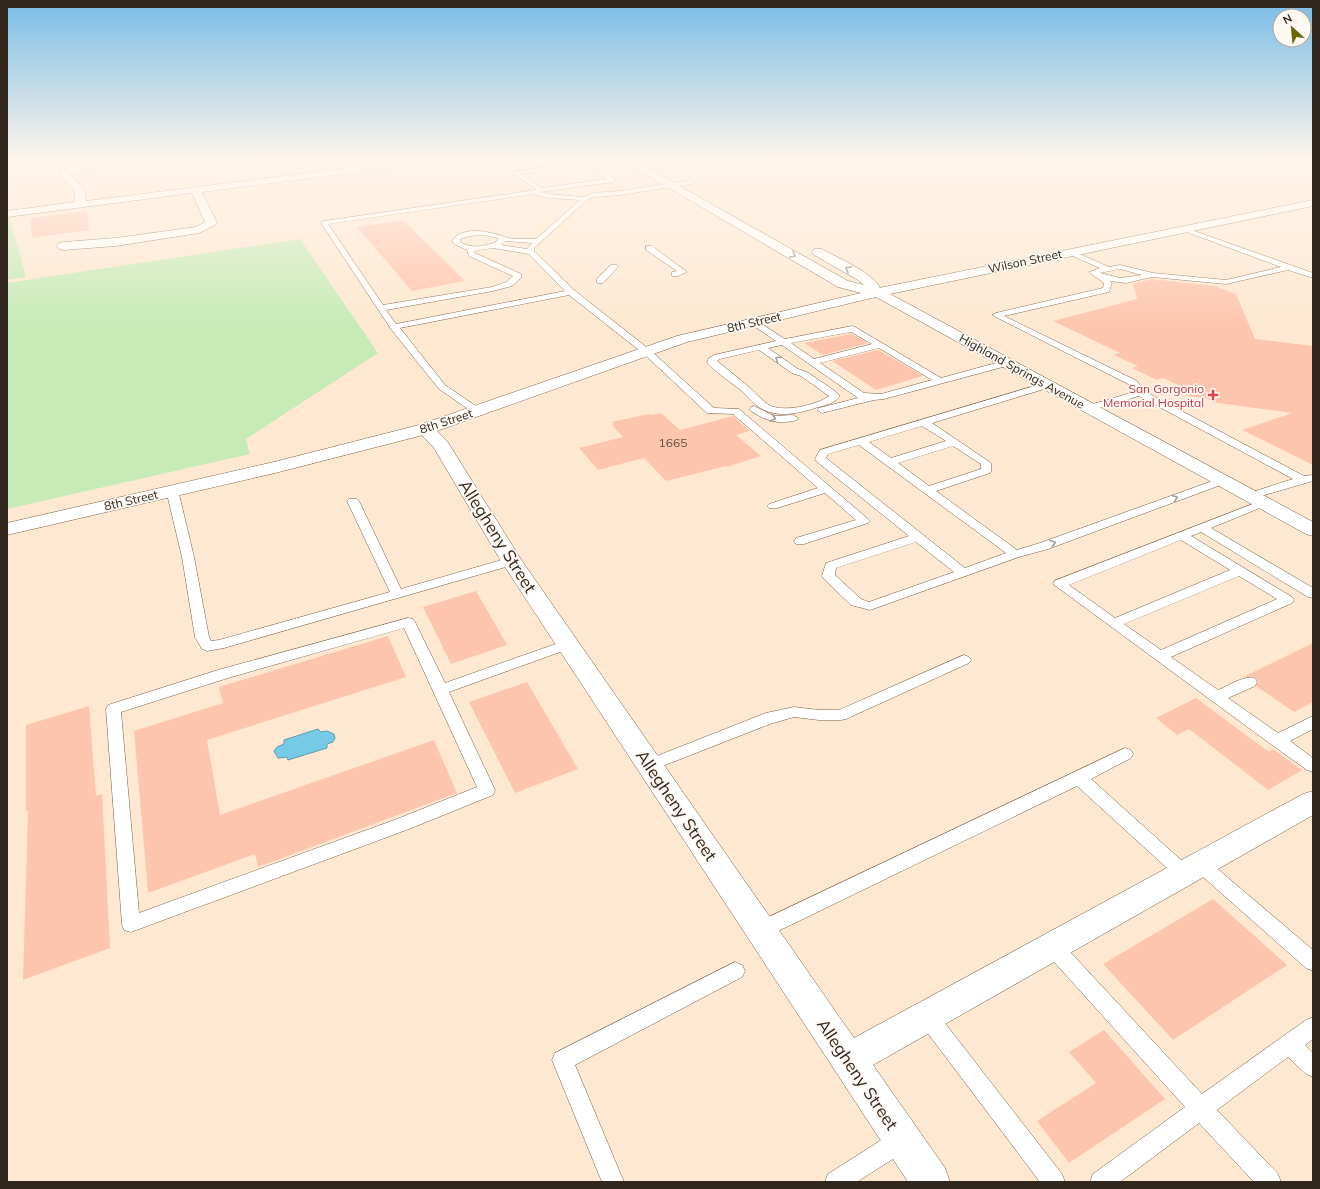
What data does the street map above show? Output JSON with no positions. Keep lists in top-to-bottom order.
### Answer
{
  "streets": {
    "street": [
      "Wilson Street",
      "8th Street",
      "Highland Springs Avenue",
      "Allegheny Street"
    ]
  },
  "crossings": [
    ["Wilson Street", "8th Street"],
    ["Wilson Street", "Highland Springs Avenue"],
    ["8th Street", "Highland Springs Avenue"],
    ["8th Street", "Allegheny Street"]
  ],
  "places": {
    "health": ["San Gorgonio Memorial Hospital"]
  },
  "house_numbers": ["1665"],
  "north": "top left"
}
